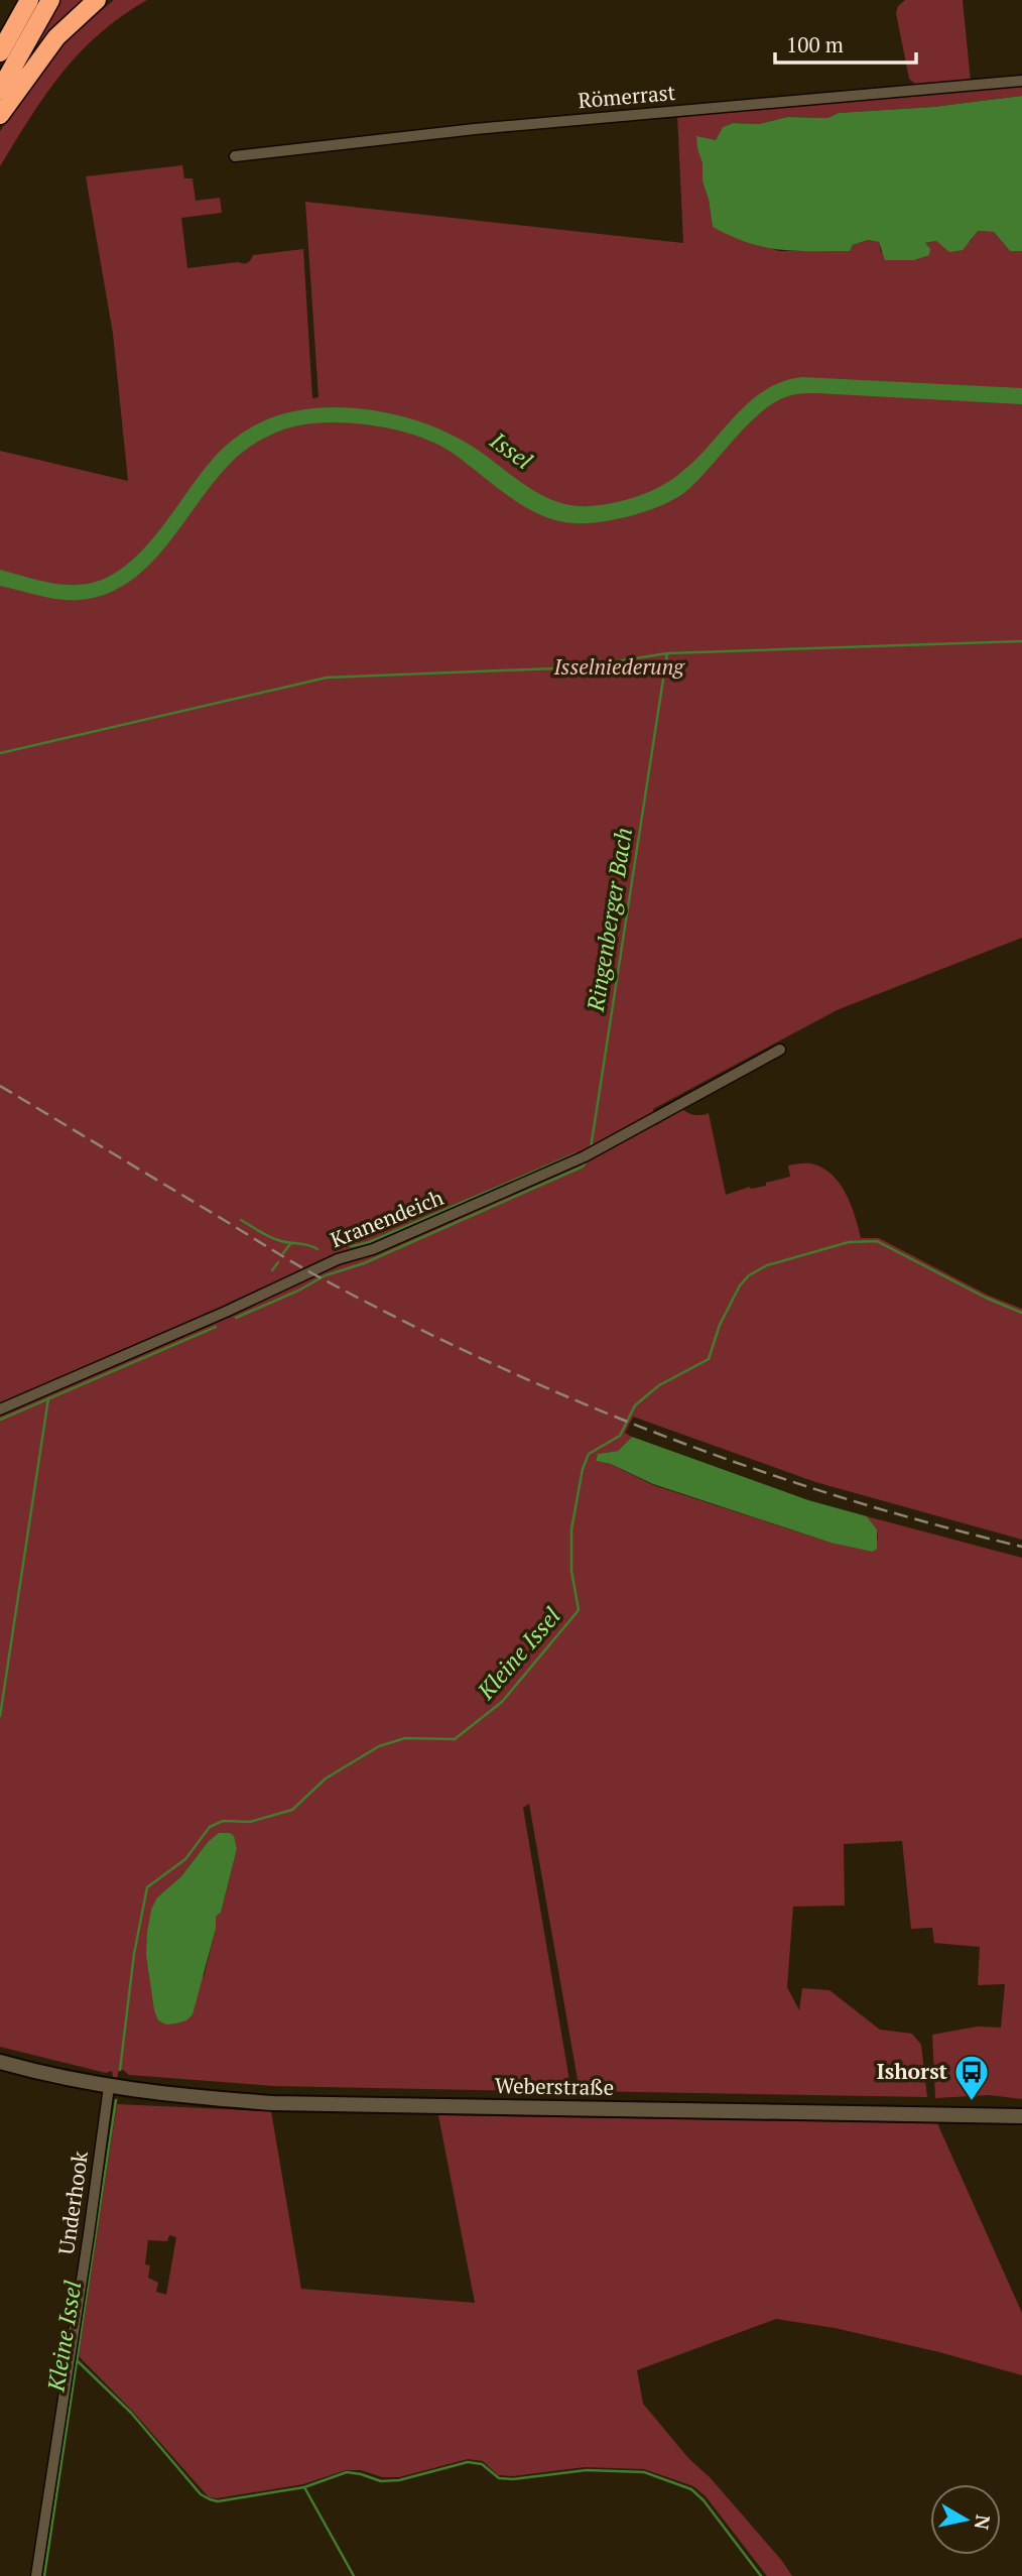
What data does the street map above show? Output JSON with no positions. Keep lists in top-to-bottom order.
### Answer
{
  "streets": {
    "main road": ["Weberstraße"],
    "street": ["Römerrast", "Kranendeich", "Underhook"]
  },
  "crossings": [
    ["Weberstraße", "Underhook"]
  ],
  "water": ["Issel", "Ringenberger Bach", "Kleine Issel"],
  "parks": ["Isselniederung"],
  "places": {
    "bus stop": ["Ishorst"]
  },
  "scale_bar": "100 m",
  "north": "right"
}
